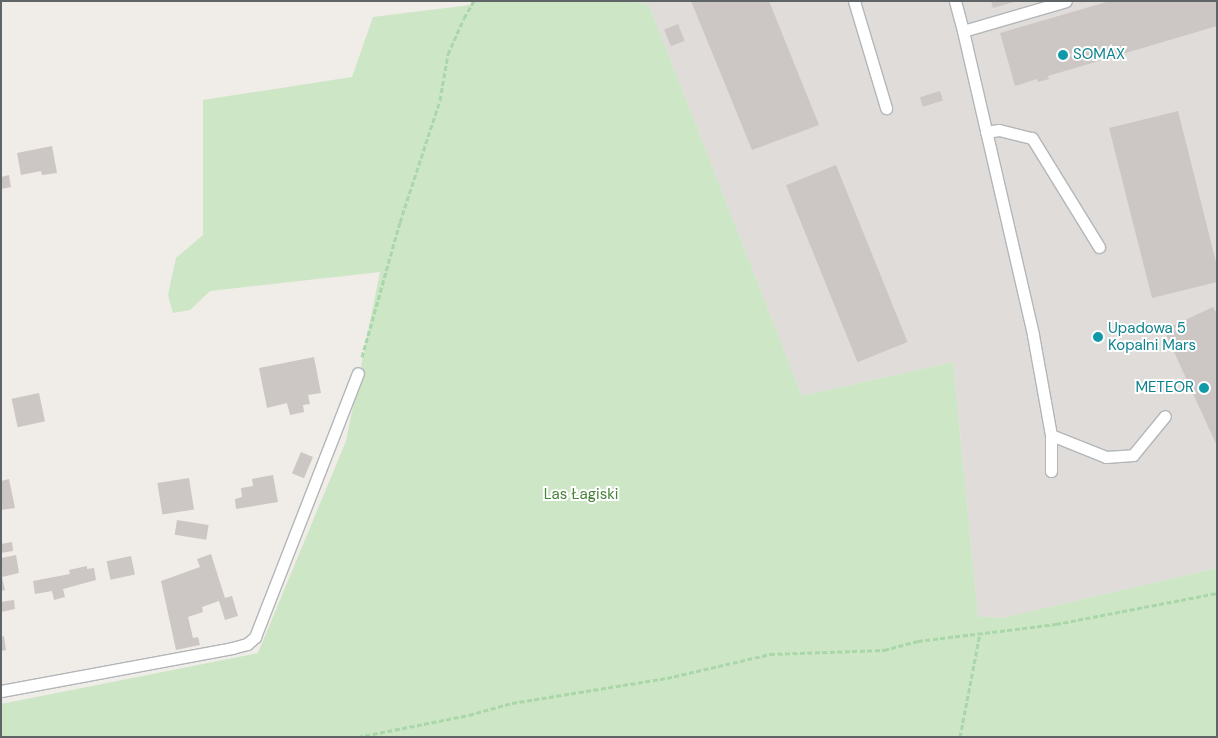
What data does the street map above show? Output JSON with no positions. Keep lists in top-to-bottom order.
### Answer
{
  "parks": ["Las Łagiski"],
  "places": ["SOMAX", "Upadowa 5 Kopalni Mars", "METEOR"]
}
